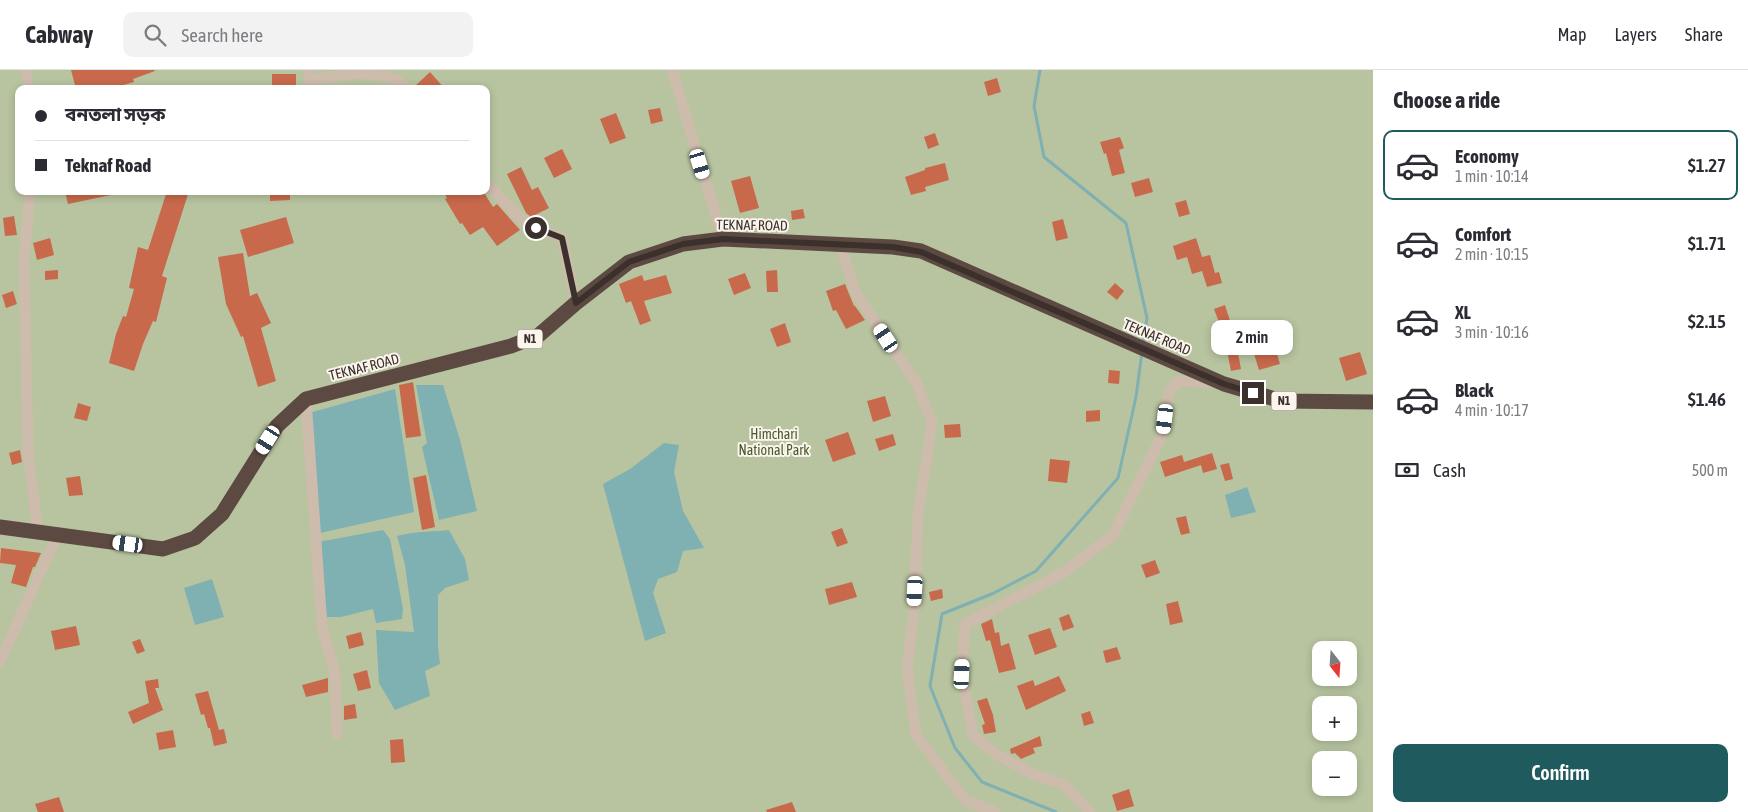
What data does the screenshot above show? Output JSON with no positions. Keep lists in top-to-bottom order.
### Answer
{
  "streets": {
    "highway": ["TEKNAF ROAD", "N1"]
  },
  "parks": ["Himchari National Park"],
  "north": "bottom",
  "page": {
    "header": "Cabway",
    "search": "Search here",
    "nav": ["Map", "Layers", "Share"],
    "heading": "Choose a ride",
    "banner": ["বনতলা সড়ক", "Teknaf Road"],
    "list": [
      {
        "name": "Economy",
        "note": "1 min · 10:14",
        "value": "$1.27"
      },
      {
        "name": "Comfort",
        "note": "2 min · 10:15",
        "value": "$1.71"
      },
      {
        "name": "XL",
        "note": "3 min · 10:16",
        "value": "$2.15"
      },
      {
        "name": "Black",
        "note": "4 min · 10:17",
        "value": "$1.46"
      }
    ],
    "bubble": "2 min",
    "pay": ["Cash", "500 m"],
    "map_buttons": ["+", "−"],
    "buttons": "Confirm"
  }
}
